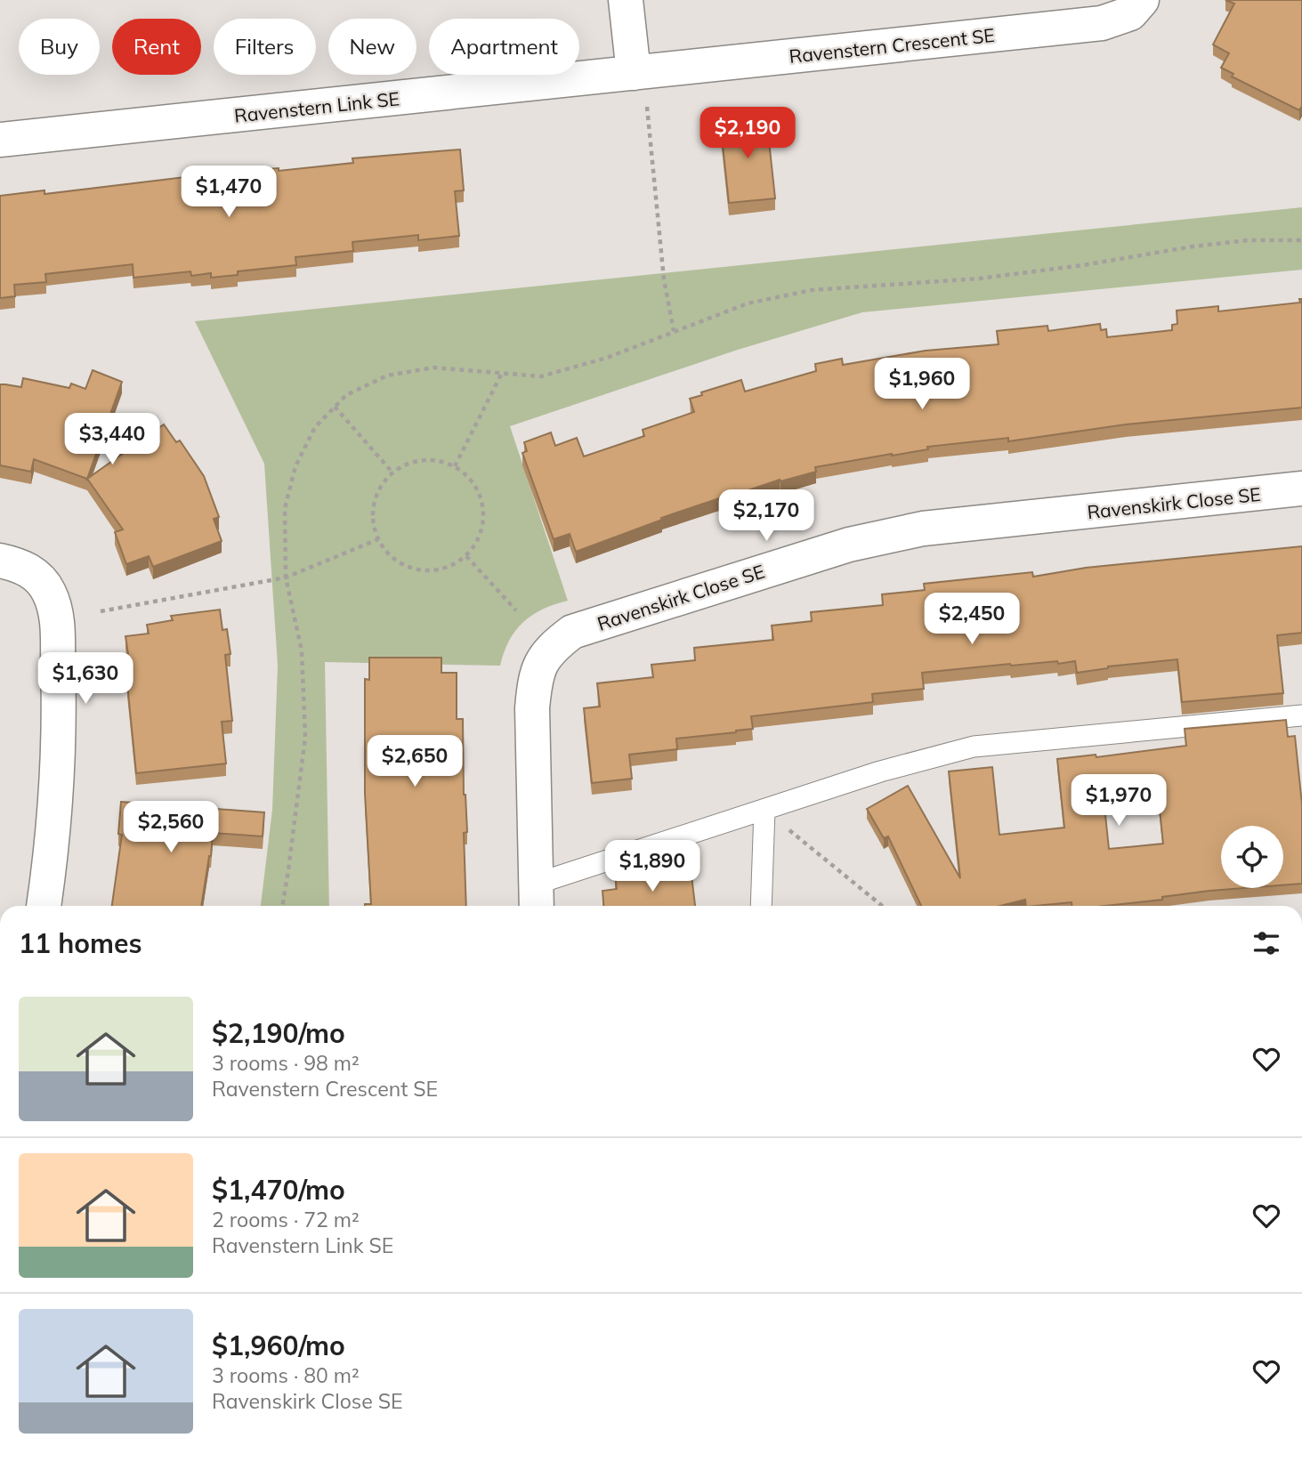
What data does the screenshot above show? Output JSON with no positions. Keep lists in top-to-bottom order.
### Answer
{
  "streets": {
    "street": ["Ravenstern Crescent SE", "Ravenstern Link SE", "Ravenskirk Close SE"]
  },
  "crossings": [
    ["Ravenstern Crescent SE", "Ravenstern Link SE"]
  ],
  "page": {
    "chip": [
      "Buy",
      "Rent",
      "Filters",
      "New",
      "Apartment"
    ],
    "price": [
      "$2,190",
      "$1,470",
      "$1,960",
      "$3,440",
      "$2,170",
      "$2,450",
      "$1,630",
      "$2,650",
      "$1,970",
      "$2,560",
      "$1,890"
    ],
    "heading": "11 homes",
    "list": [
      {
        "name": "$2,190/mo",
        "note": "3 rooms · 98 m² · Ravenstern Crescent SE"
      },
      {
        "name": "$1,470/mo",
        "note": "2 rooms · 72 m² · Ravenstern Link SE"
      },
      {
        "name": "$1,960/mo",
        "note": "3 rooms · 80 m² · Ravenskirk Close SE"
      }
    ]
  }
}
